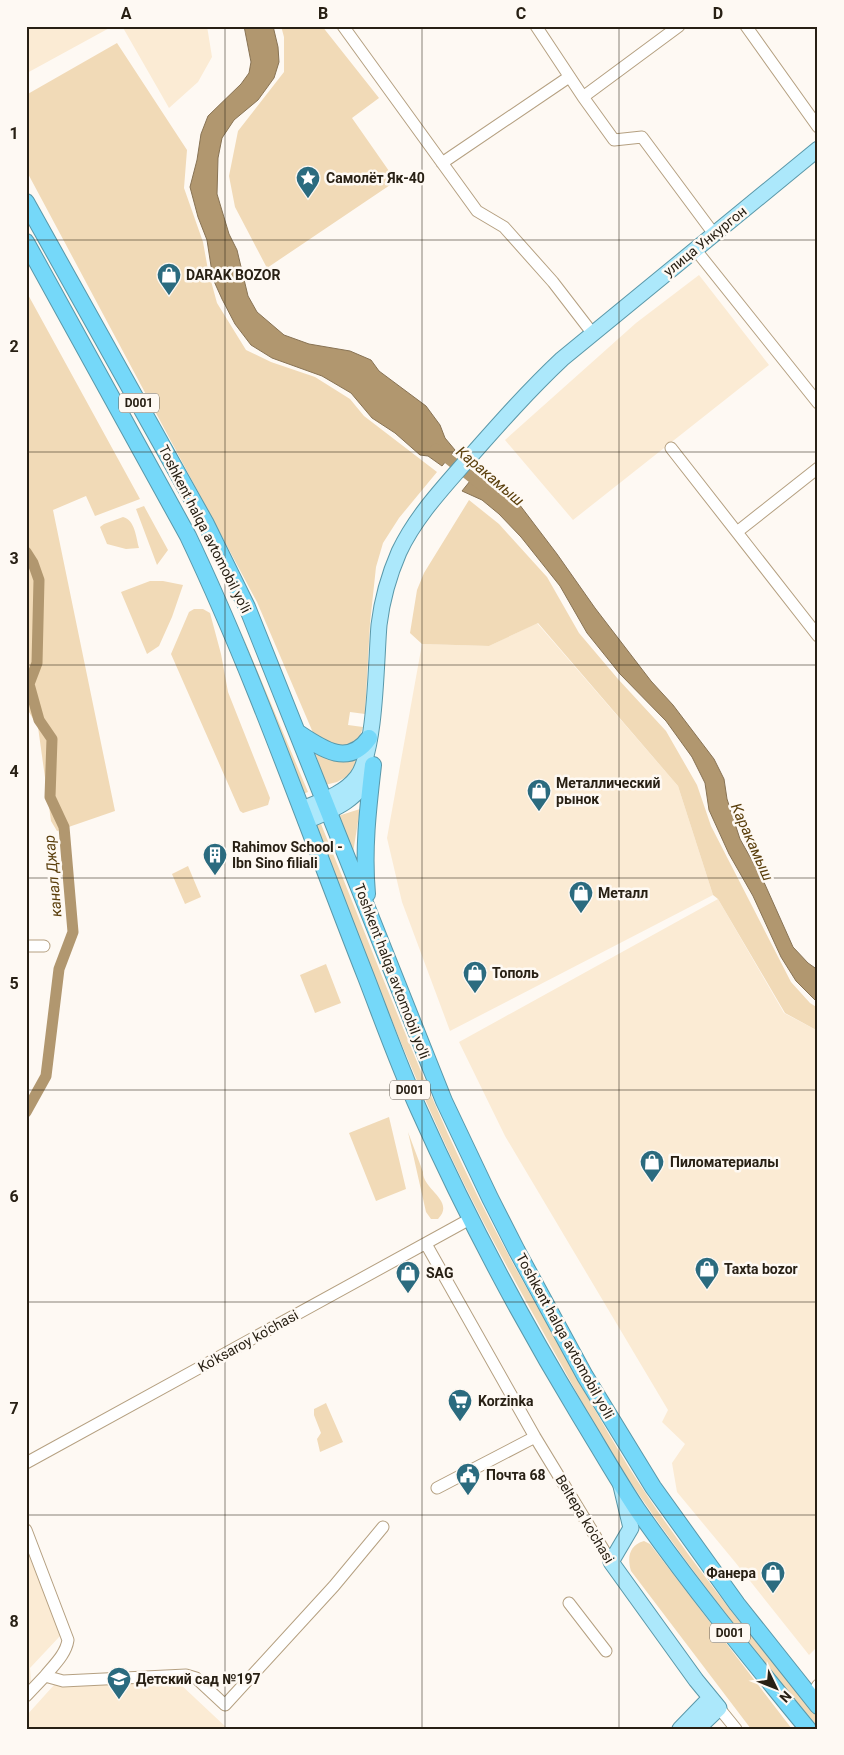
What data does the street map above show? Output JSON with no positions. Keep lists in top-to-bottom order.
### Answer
{
  "streets": {
    "highway": ["D001", "Toshkent halqa avtomobil yo'li"],
    "main road": ["улица Ункургон", "Beltepa ko'chasi"],
    "street": ["Ko'ksaroy ko'chasi"]
  },
  "crossings": [
    ["Toshkent halqa avtomobil yo'li", "Ko'ksaroy ko'chasi"],
    ["Ko'ksaroy ko'chasi", "Beltepa ko'chasi"]
  ],
  "water": ["Каракамыш", "канал Джар"],
  "places": {
    "place": ["Самолёт Як-40"],
    "shop": [
      "DARAK BOZOR",
      "Металлический рынок",
      "Металл",
      "Тополь",
      "Пиломатериалы",
      "Taxta bozor",
      "SAG",
      "Фанера"
    ],
    "building": ["Rahimov School - Ibn Sino filiali"],
    "supermarket": ["Korzinka"],
    "public building": ["Почта 68"],
    "school or university": ["Детский сад №197"]
  },
  "north": "bottom right",
  "grid": {
    "columns": [
      "A",
      "B",
      "C",
      "D"
    ],
    "rows": [
      "1",
      "2",
      "3",
      "4",
      "5",
      "6",
      "7",
      "8"
    ]
  }
}
